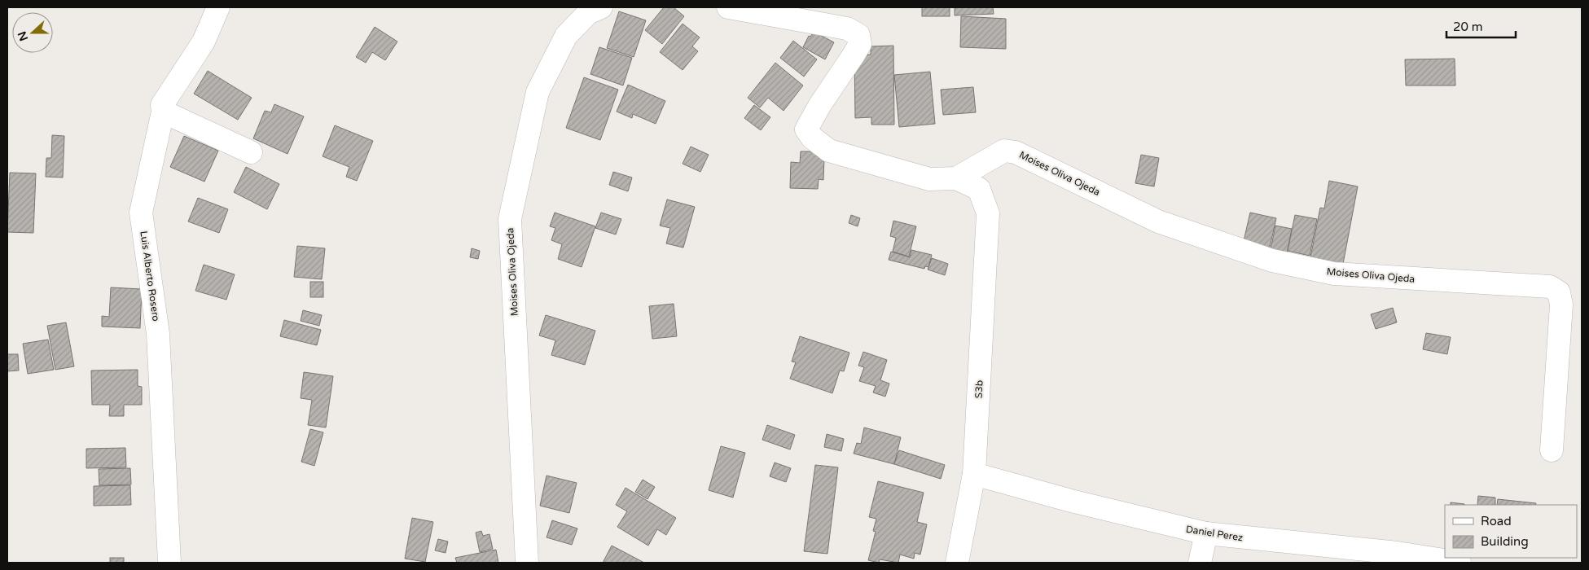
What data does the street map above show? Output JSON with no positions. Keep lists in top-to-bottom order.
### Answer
{
  "streets": {
    "street": [
      "Moises Oliva Ojeda",
      "Luis Alberto Rosero",
      "S3b",
      "Daniel Perez"
    ]
  },
  "crossings": [
    ["Moises Oliva Ojeda", "S3b"],
    ["S3b", "Daniel Perez"]
  ],
  "legend": ["Road", "Building"],
  "scale_bar": "20 m",
  "north": "left"
}
